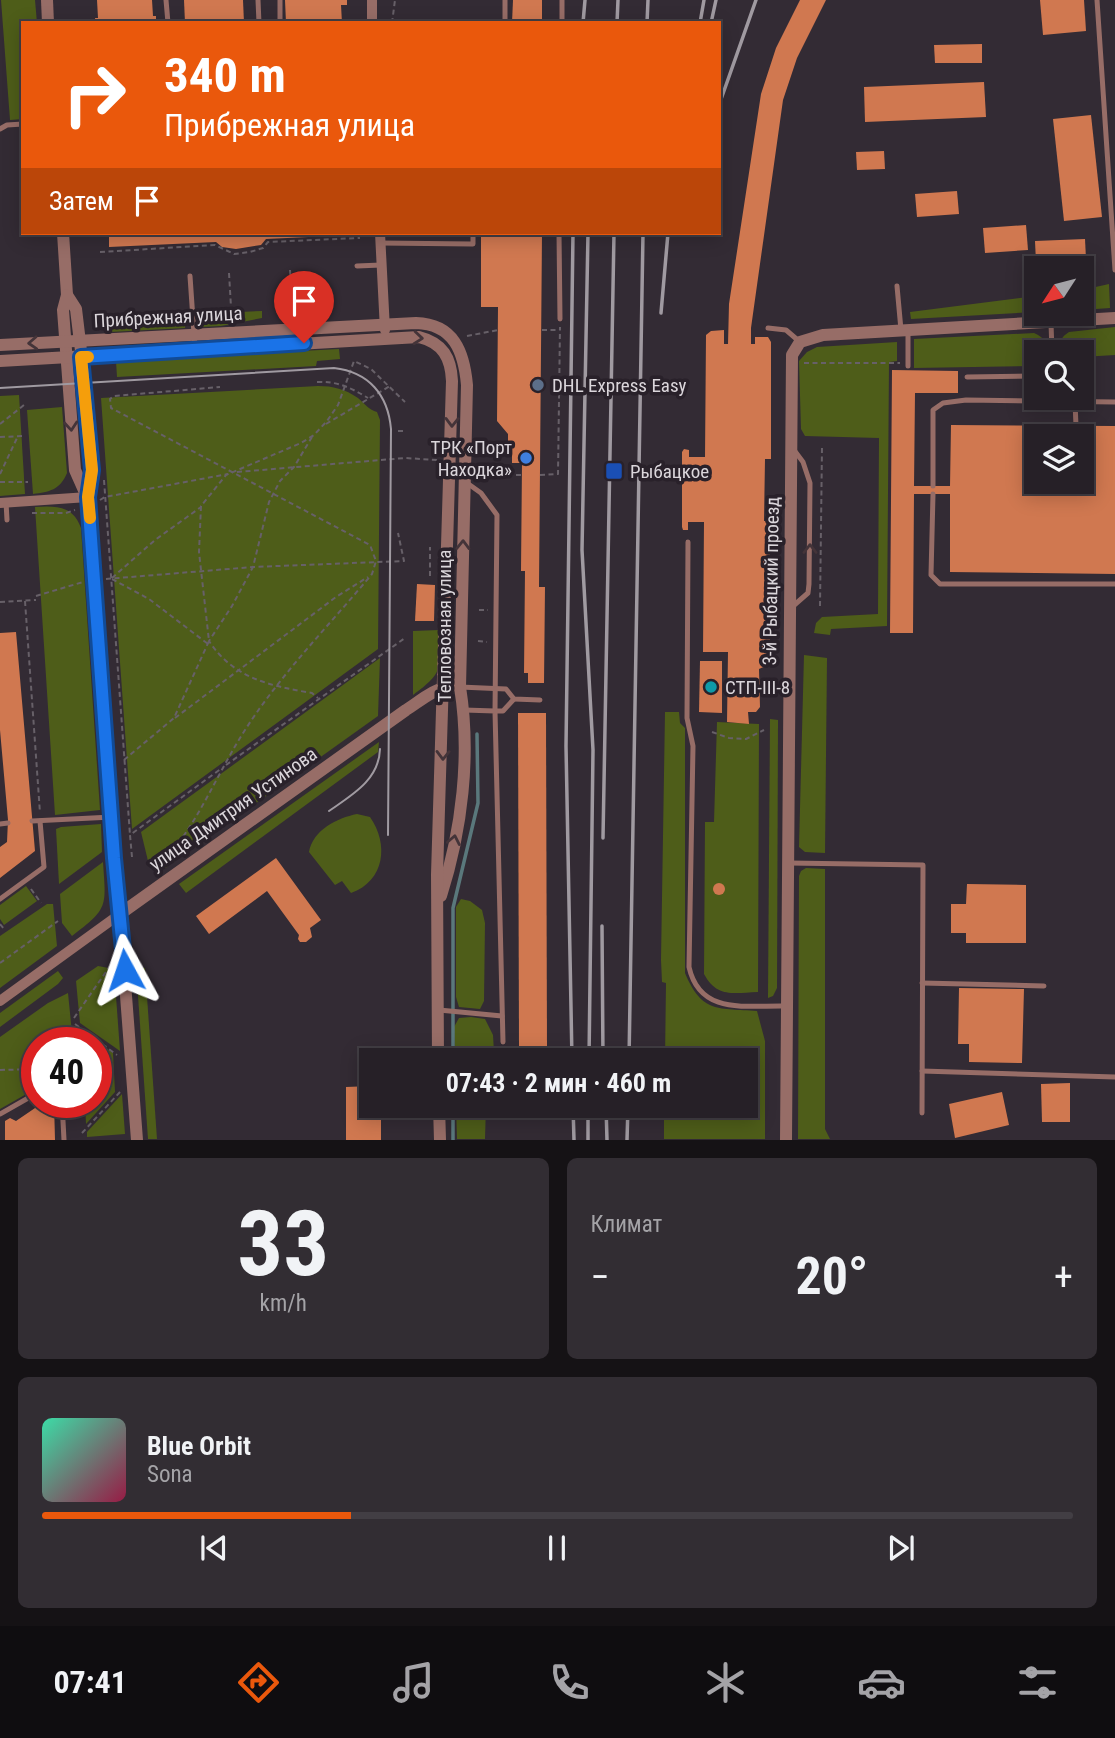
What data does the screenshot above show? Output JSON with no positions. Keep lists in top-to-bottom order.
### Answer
{
  "streets": {
    "street": [
      "Прибрежная улица",
      "3-й Рыбацкий проезд",
      "Тепловозная улица",
      "улица Дмитрия Устинова"
    ]
  },
  "crossings": [
    ["Прибрежная улица", "Тепловозная улица"],
    ["Тепловозная улица", "улица Дмитрия Устинова"]
  ],
  "places": {
    "other": ["DHL Express Easy", "ТРК «Порт Находка»", "СТП-III-8"],
    "transit": ["Рыбацкое"]
  },
  "north": "bottom left",
  "page": {
    "turn": ["340 m", "Прибрежная улица"],
    "then": "Затем",
    "limit": "40",
    "trip": "07:43 · 2 мин · 460 m",
    "tile": [
      ["33", "km/h"],
      "Климат"
    ],
    "heat": ["−", "20°", "+"],
    "song": ["Blue Orbit", "Sona"],
    "tabs": "07:41"
  }
}
